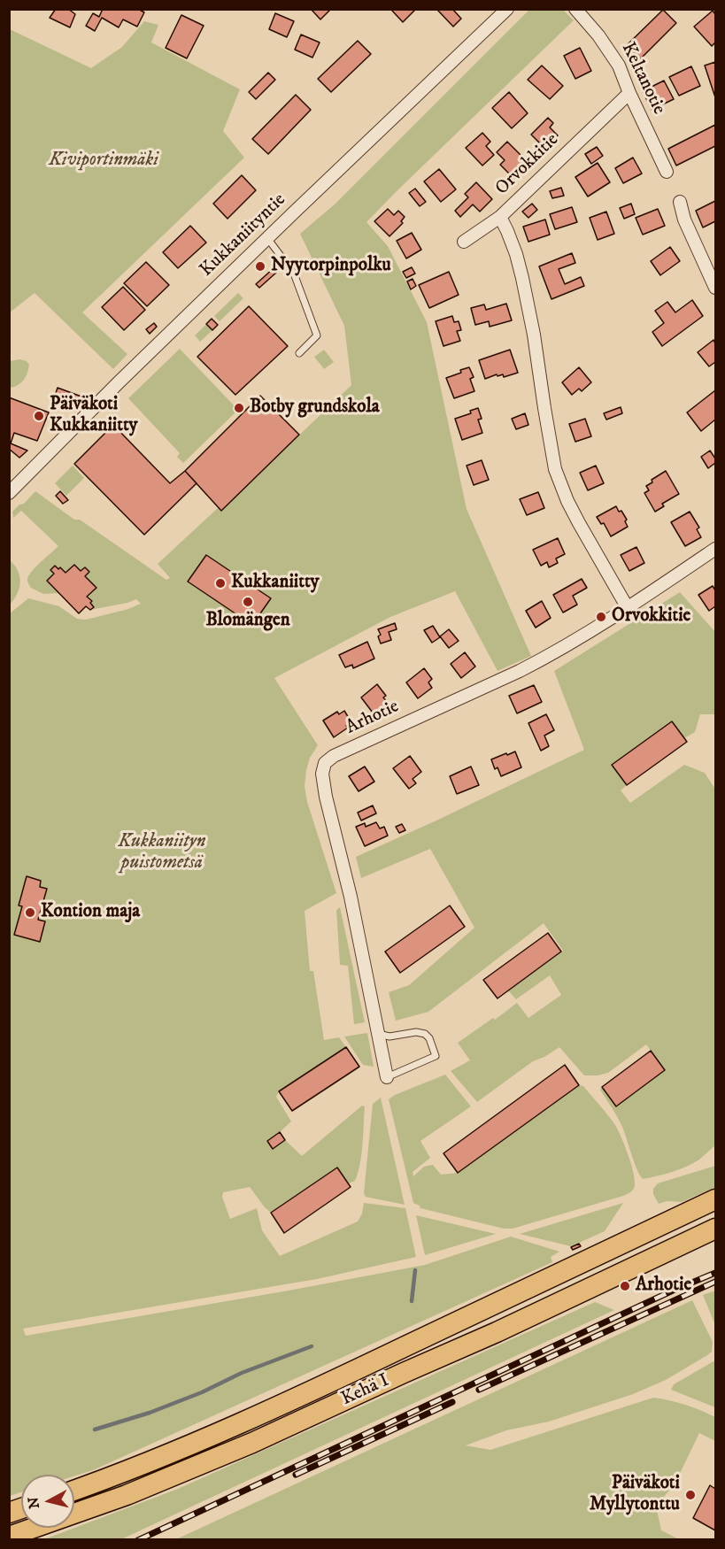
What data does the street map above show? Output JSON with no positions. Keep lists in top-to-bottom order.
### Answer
{
  "streets": {
    "highway": ["Kehä I"],
    "street": [
      "Keltanotie",
      "Orvokkitie",
      "Kukkaniityntie",
      "Arhotie"
    ]
  },
  "crossings": [
    ["Keltanotie", "Orvokkitie"],
    ["Orvokkitie", "Arhotie"]
  ],
  "parks": ["Kiviportinmäki", "Kukkaniityn puistometsä"],
  "places": [
    "Nyytorpinpolku",
    "Botby grundskola",
    "Päiväkoti Kukkaniitty",
    "Kukkaniitty",
    "Blomängen",
    "Orvokkitie",
    "Kontion maja",
    "Arhotie",
    "Päiväkoti Myllytonttu"
  ],
  "north": "left"
}
